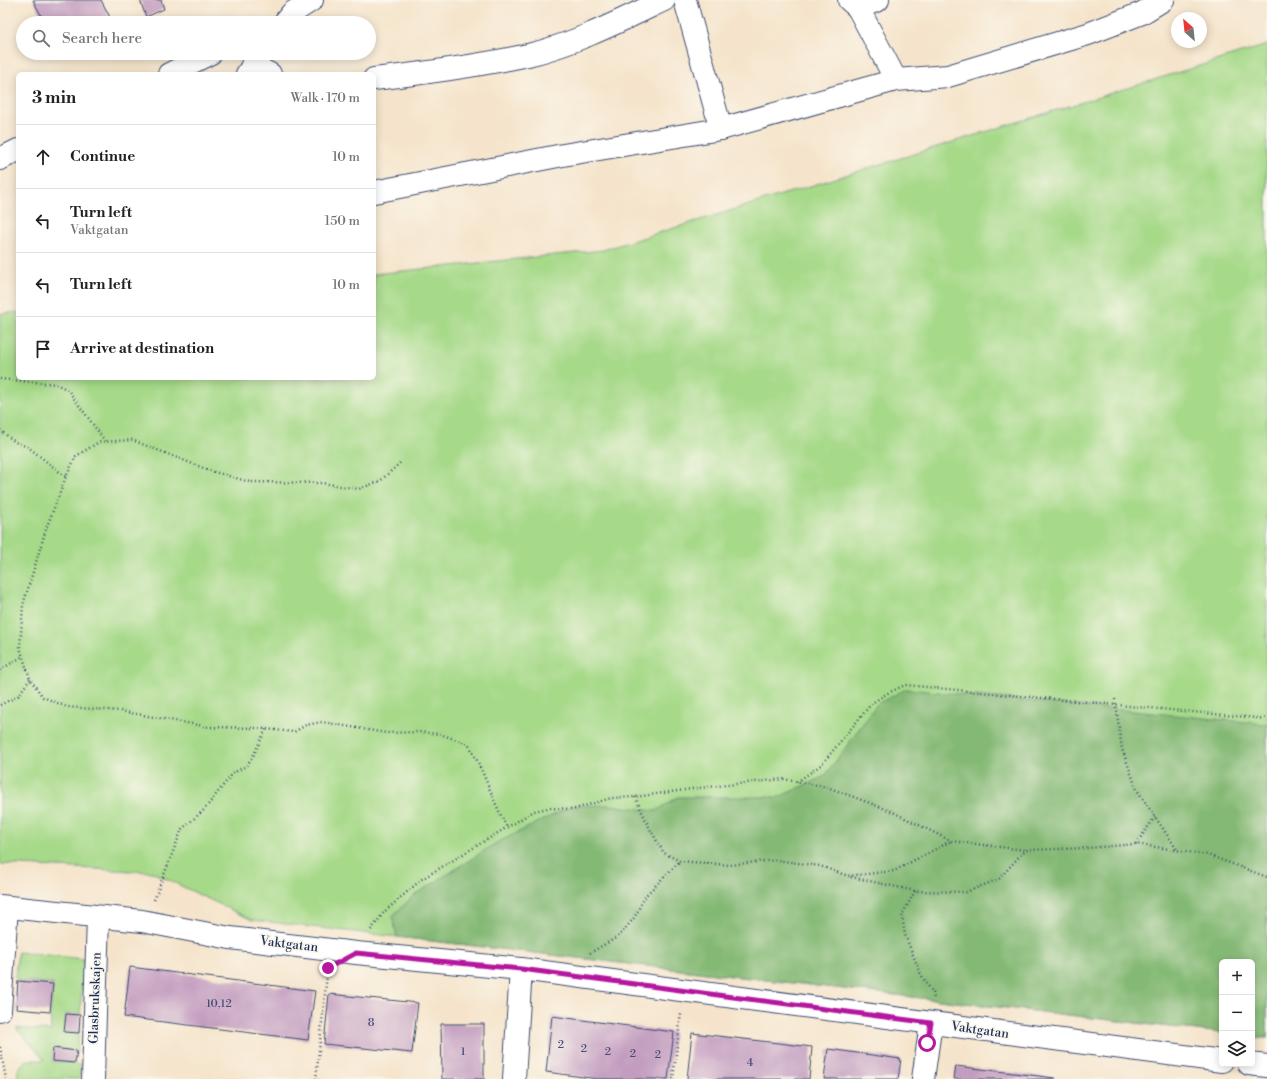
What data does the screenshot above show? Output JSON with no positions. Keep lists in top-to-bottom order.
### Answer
{
  "streets": {
    "street": ["Vaktgatan", "Glasbrukskajen"]
  },
  "crossings": [
    ["Vaktgatan", "Glasbrukskajen"]
  ],
  "house_numbers": [
    "10,12",
    "8",
    "2",
    "2",
    "1",
    "2",
    "2",
    "2",
    "4"
  ],
  "north": "top left",
  "page": {
    "search": "Search here",
    "heading": ["3 min", "Walk · 170 m"],
    "list": [
      ["Continue", "10 m"],
      ["Turn left", "Vaktgatan", "150 m"],
      ["Turn left", "10 m"],
      "Arrive at destination"
    ],
    "map_buttons": ["+", "−"]
  }
}
